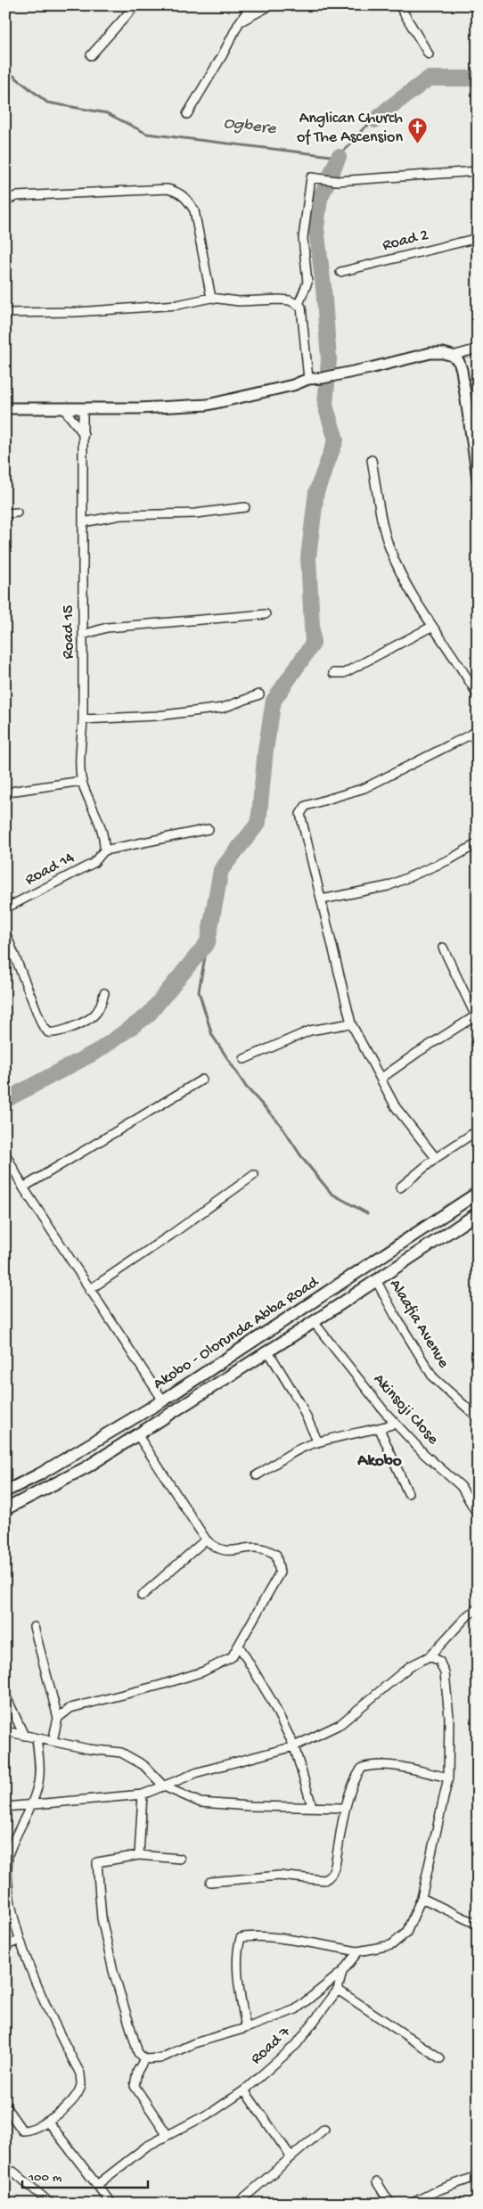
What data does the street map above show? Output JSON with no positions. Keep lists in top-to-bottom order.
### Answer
{
  "streets": {
    "main road": ["Akobo - Olorunda Abba Road"],
    "street": [
      "Road 2",
      "Road 15",
      "Road 14",
      "Alaafia Avenue",
      "Akinsoji Close",
      "Road 7"
    ]
  },
  "crossings": [
    ["Road 15", "Road 14"],
    ["Alaafia Avenue", "Akobo - Olorunda Abba Road"],
    ["Akobo - Olorunda Abba Road", "Akinsoji Close"]
  ],
  "districts": ["Akobo"],
  "water": ["Ogbere"],
  "places": {
    "church": ["Anglican Church of The Ascension"]
  },
  "scale_bar": "100 m"
}
